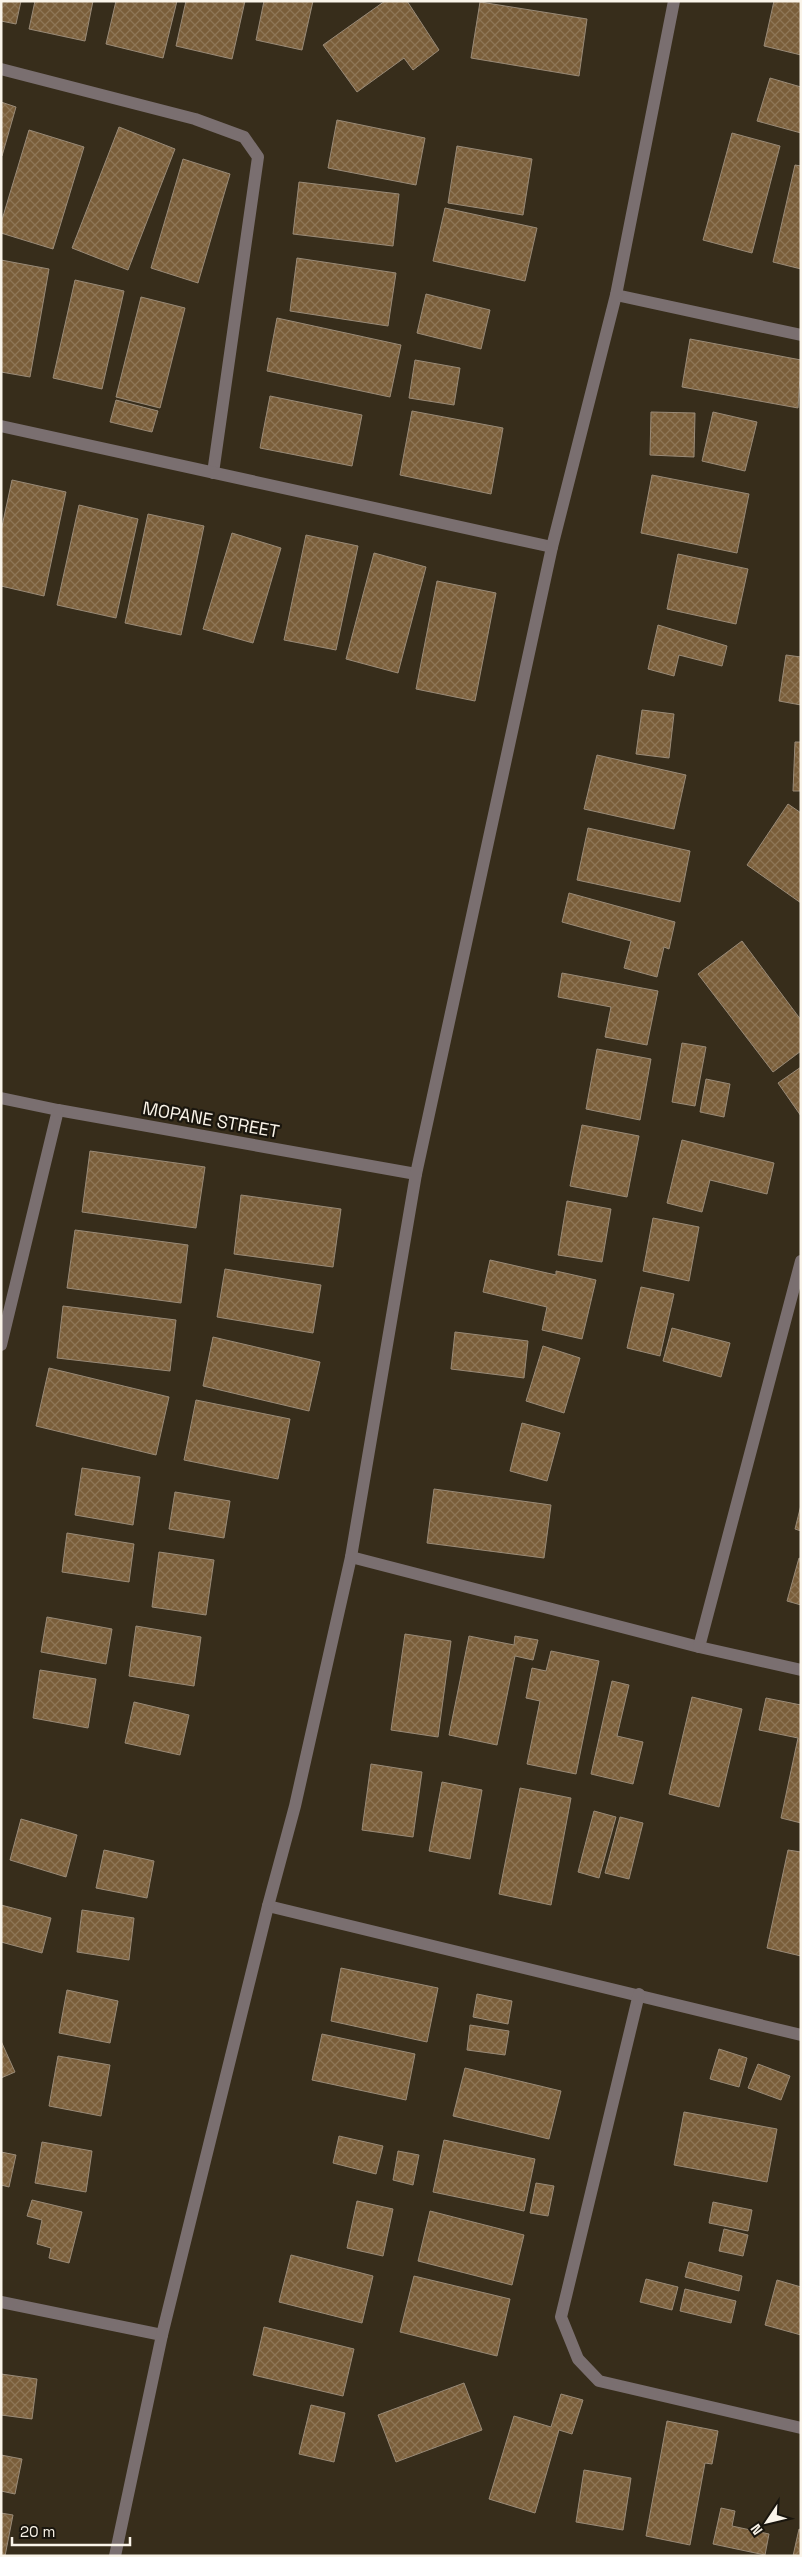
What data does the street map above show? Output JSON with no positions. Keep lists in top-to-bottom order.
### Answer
{
  "streets": {
    "street": ["MOPANE STREET"]
  },
  "scale_bar": "20 m",
  "north": "bottom left"
}
